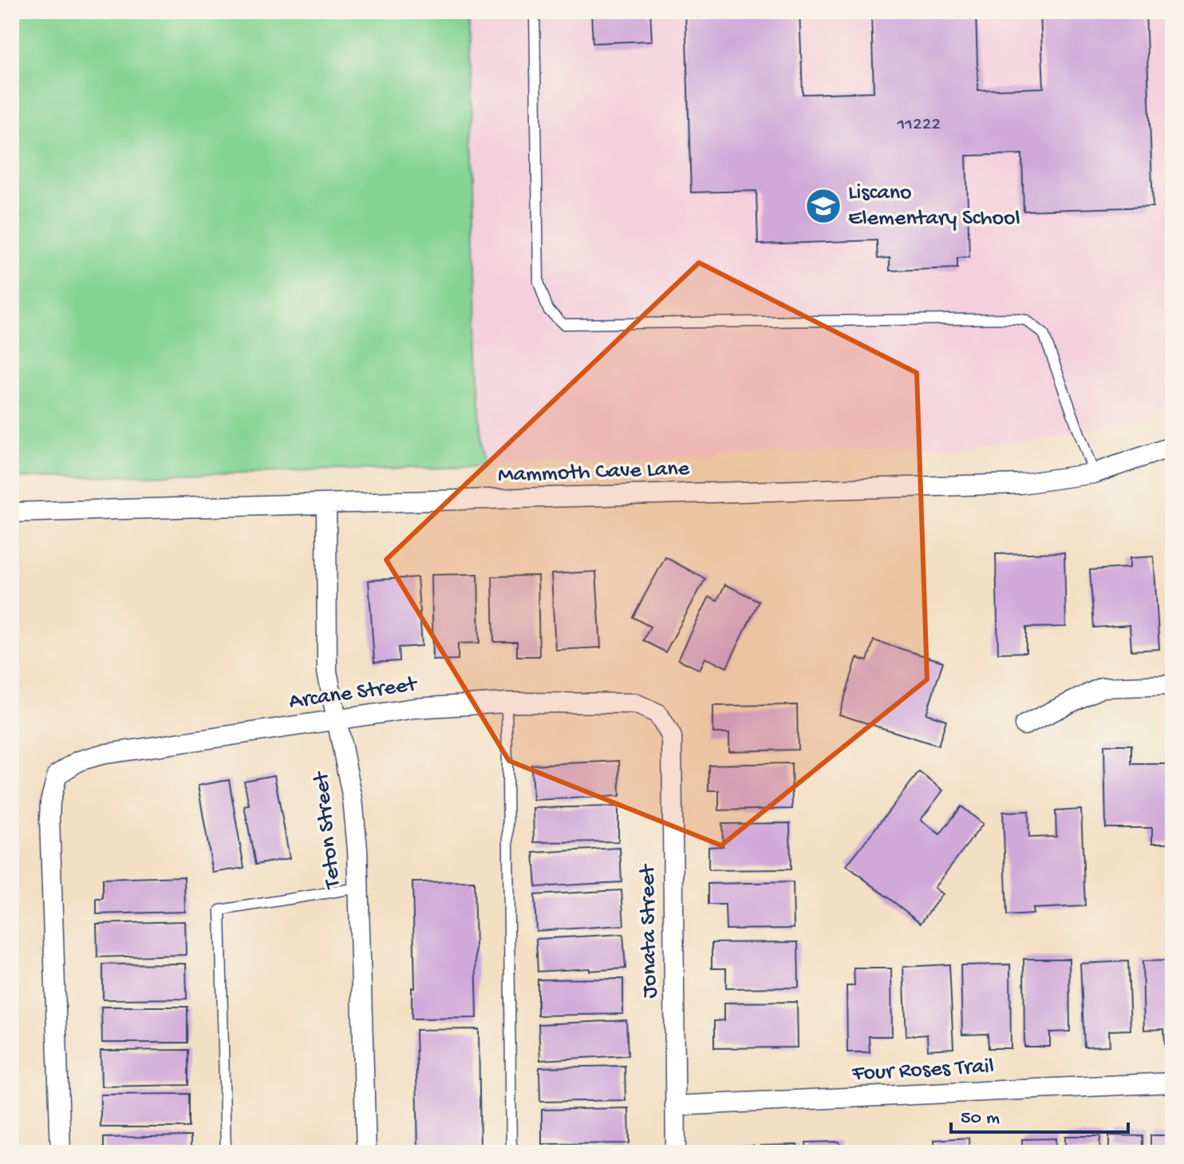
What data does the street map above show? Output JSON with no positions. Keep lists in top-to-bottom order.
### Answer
{
  "streets": {
    "street": [
      "Mammoth Cave Lane",
      "Arcane Street",
      "Teton Street",
      "Jonata Street",
      "Four Roses Trail"
    ]
  },
  "crossings": [
    ["Mammoth Cave Lane", "Teton Street"],
    ["Arcane Street", "Teton Street"],
    ["Arcane Street", "Jonata Street"],
    ["Jonata Street", "Four Roses Trail"]
  ],
  "places": {
    "school or university": ["Liscano Elementary School"]
  },
  "house_numbers": ["11222"],
  "scale_bar": "50 m"
}
